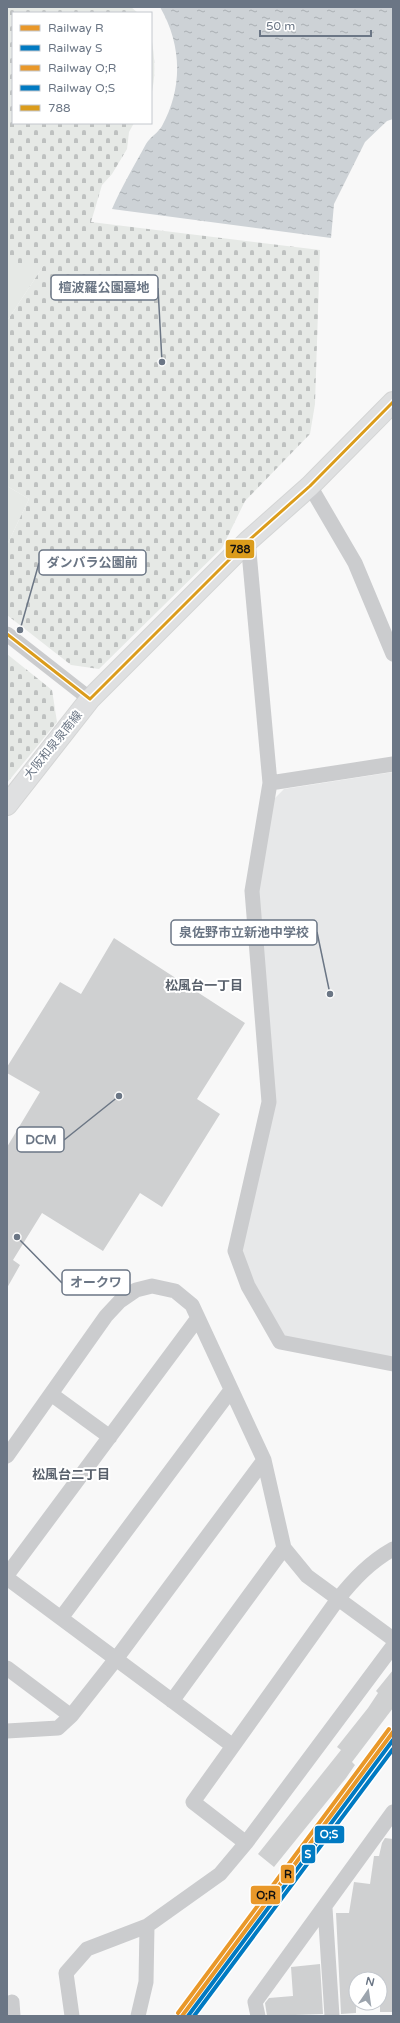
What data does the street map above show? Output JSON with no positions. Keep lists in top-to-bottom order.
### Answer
{
  "streets": {
    "main road": ["大阪和泉泉南線"]
  },
  "districts": ["松風台一丁目", "松風台二丁目"],
  "places": [
    "檀波羅公園墓地",
    "ダンバラ公園前",
    "泉佐野市立新池中学校",
    "DCM",
    "オークワ"
  ],
  "lines": [
    "transit line 788",
    "rail line O;R",
    "rail line R",
    "rail line S",
    "rail line O;S"
  ],
  "legend": [
    "Railway R",
    "Railway S",
    "Railway O;R",
    "Railway O;S",
    "788"
  ],
  "scale_bar": "50 m",
  "north": "top"
}
